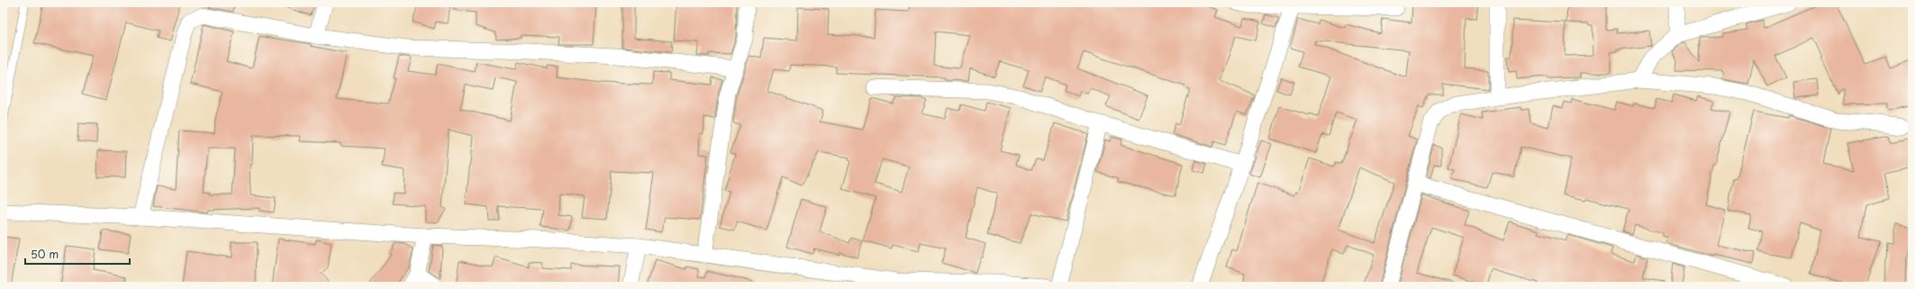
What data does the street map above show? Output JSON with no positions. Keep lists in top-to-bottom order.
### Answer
{
  "scale_bar": "50 m"
}
